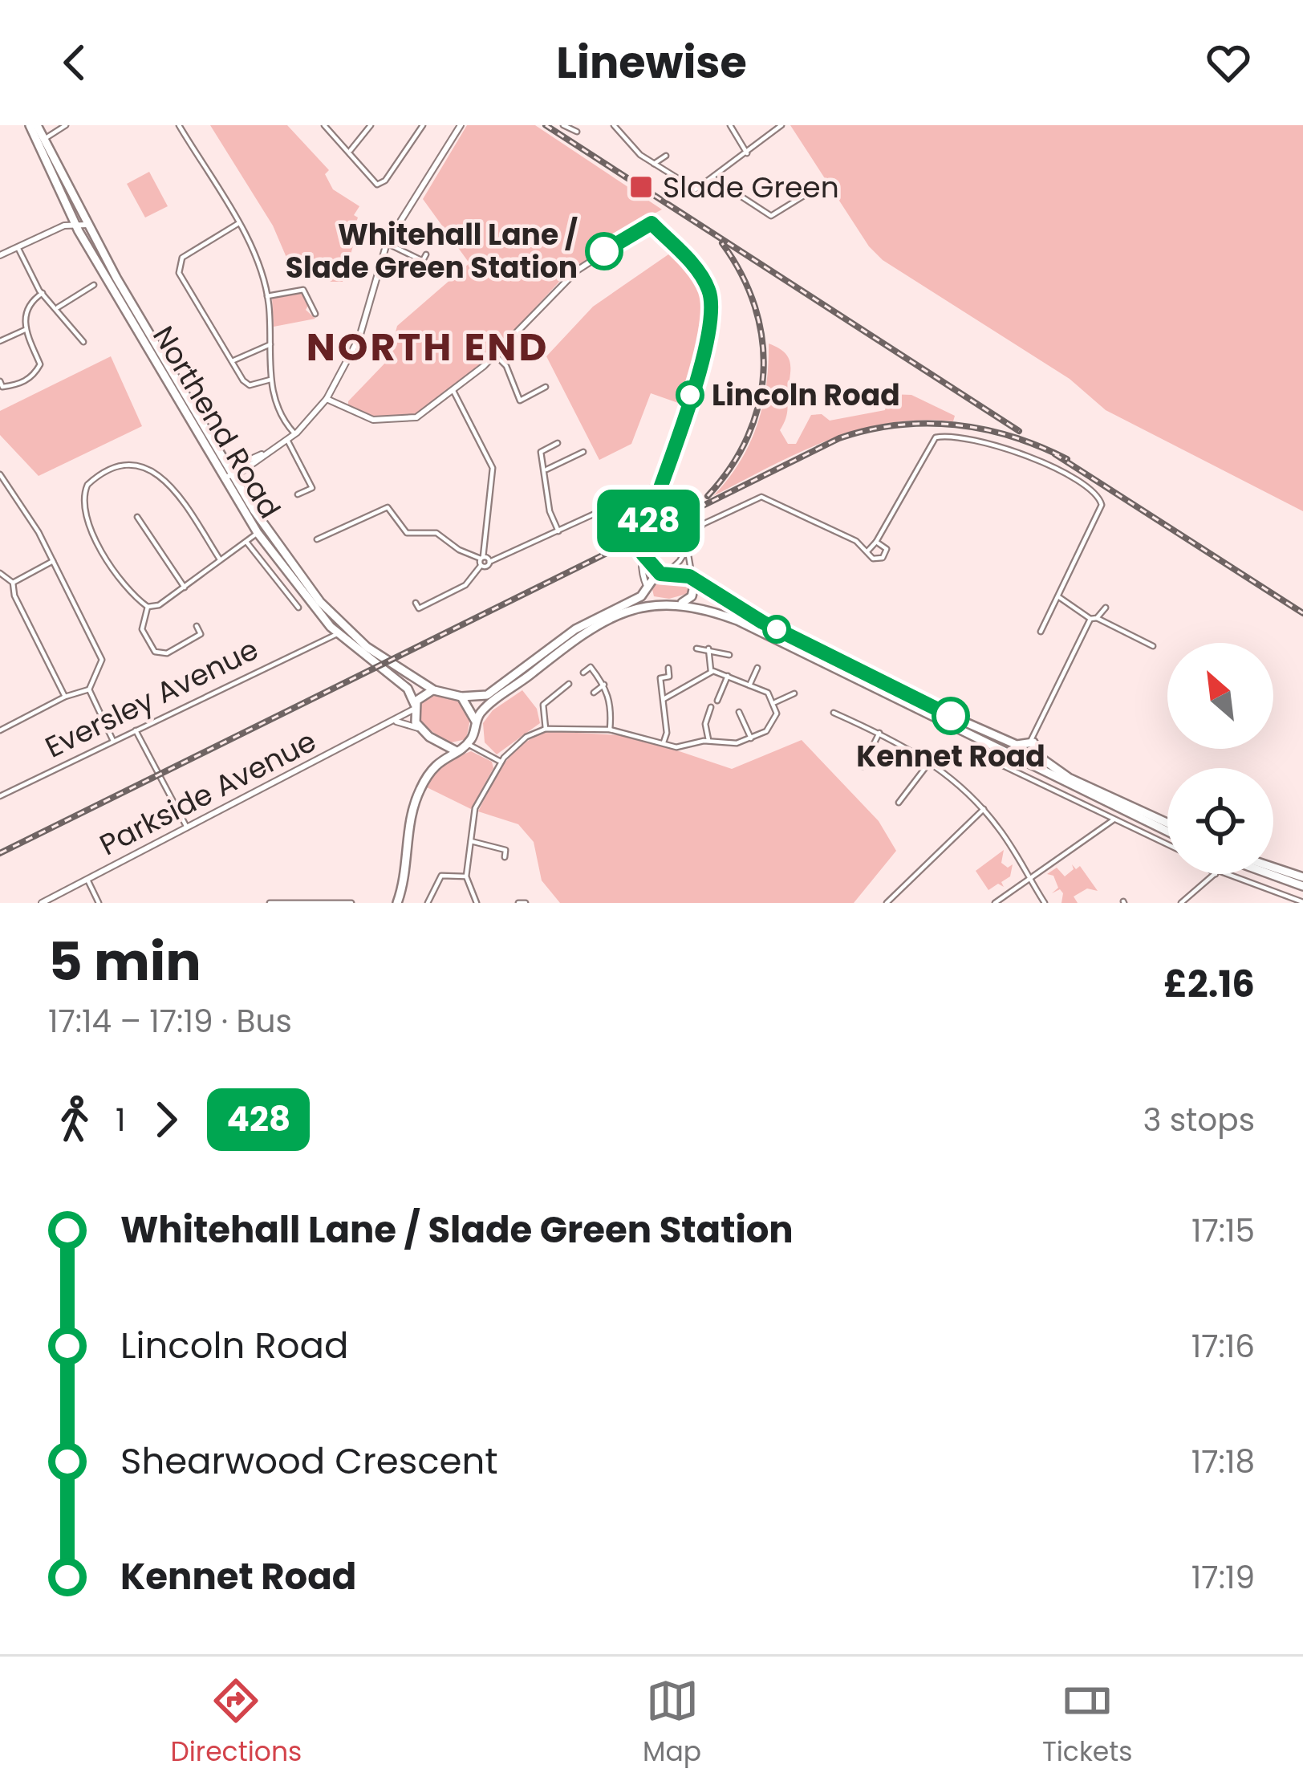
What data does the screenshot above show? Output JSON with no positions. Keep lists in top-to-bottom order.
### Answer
{
  "streets": {
    "main road": ["Northend Road"],
    "street": ["Eversley Avenue", "Parkside Avenue"]
  },
  "crossings": [
    ["Northend Road", "Eversley Avenue"],
    ["Northend Road", "Parkside Avenue"]
  ],
  "districts": ["NORTH END"],
  "places": {
    "transit": ["Slade Green"],
    "other": ["Whitehall Lane / Slade Green Station", "Lincoln Road", "Kennet Road"]
  },
  "lines": ["bus line 428"],
  "north": "top left",
  "page": {
    "header": "Linewise",
    "on_map": "428",
    "heading": ["5 min", "17:14 – 17:19 · Bus", "£2.16"],
    "legs": ["1", "428", "3 stops"],
    "list": [
      {
        "name": "Whitehall Lane / Slade Green Station",
        "value": "17:15"
      },
      {
        "name": "Lincoln Road",
        "value": "17:16"
      },
      {
        "name": "Shearwood Crescent",
        "value": "17:18"
      },
      {
        "name": "Kennet Road",
        "value": "17:19"
      }
    ],
    "tabs": ["Directions", "Map", "Tickets"]
  }
}
